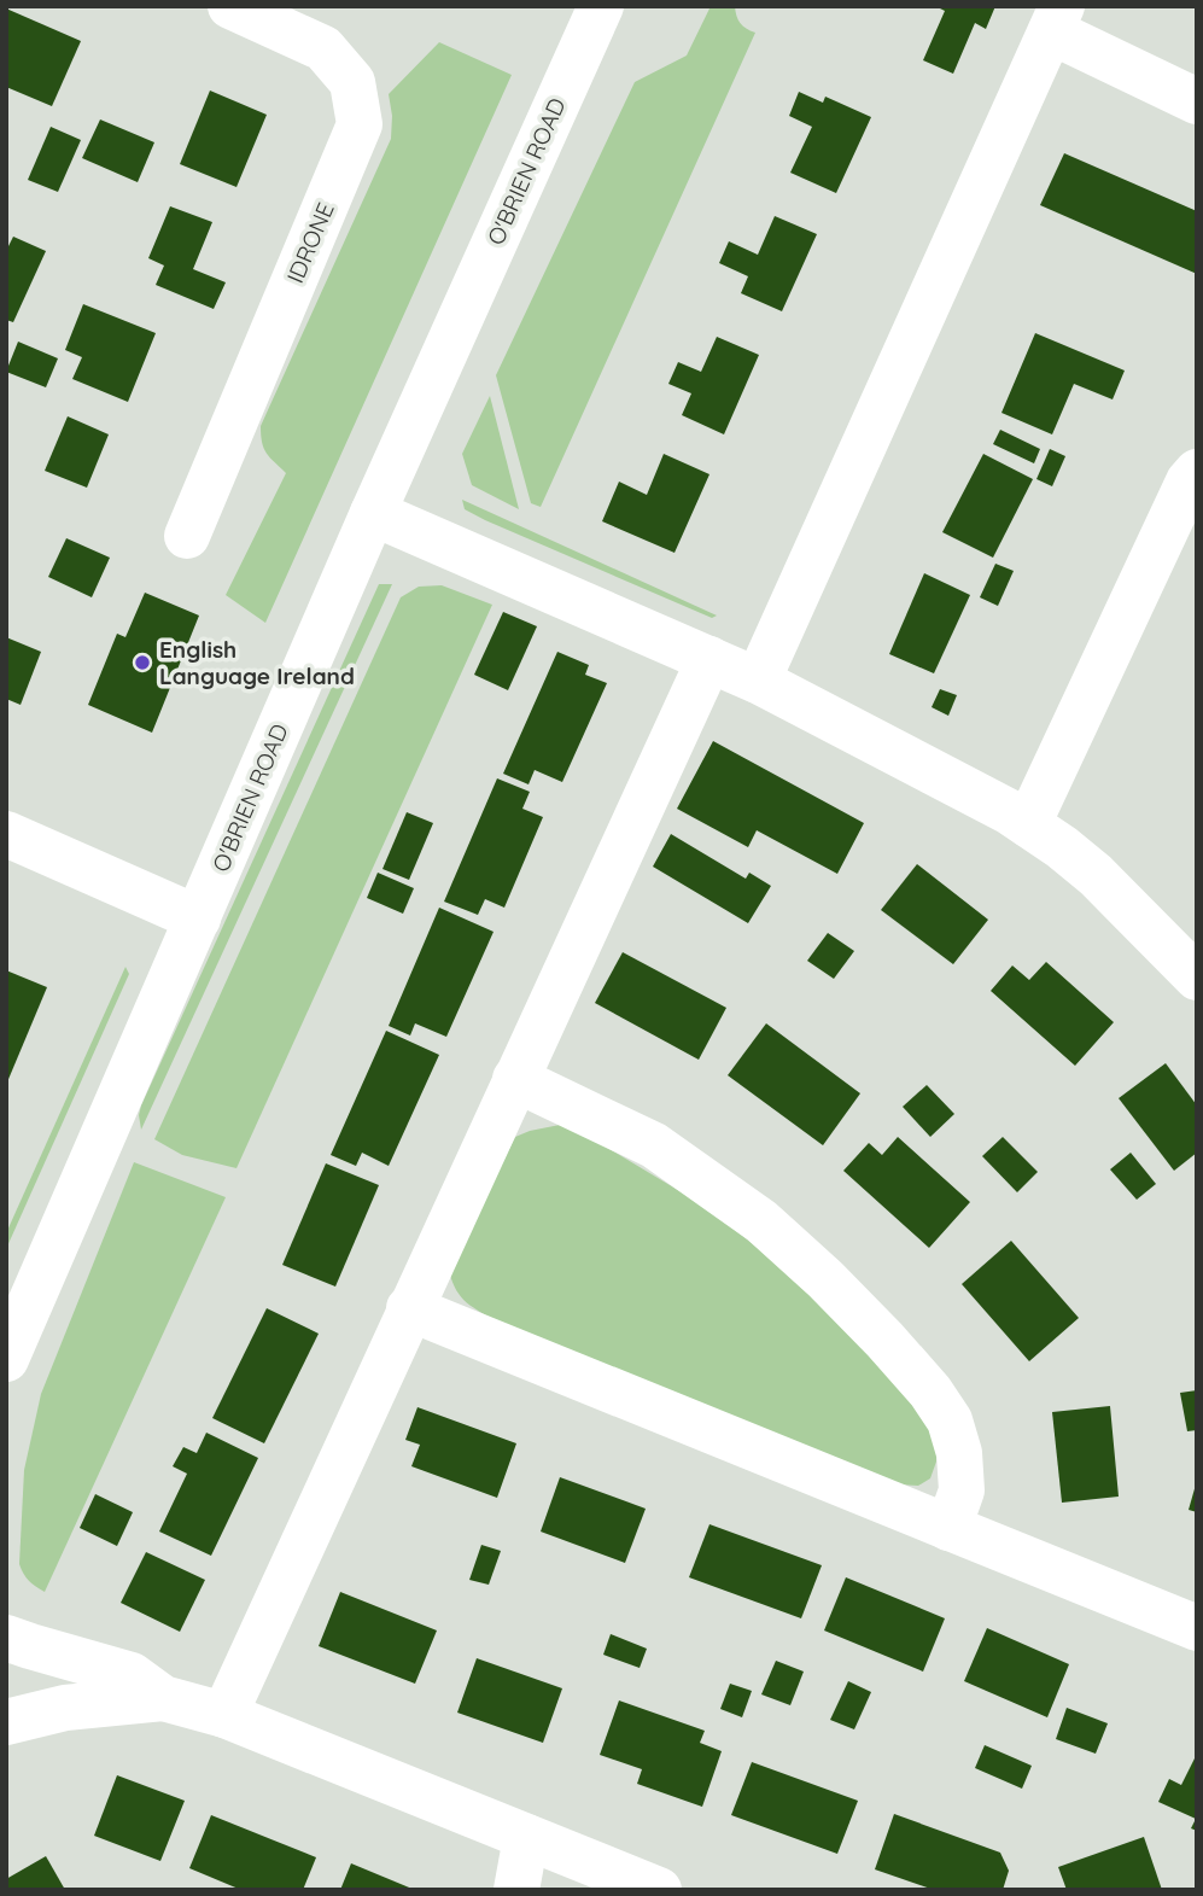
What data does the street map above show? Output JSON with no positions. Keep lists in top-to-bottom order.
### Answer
{
  "streets": {
    "street": ["O'BRIEN ROAD", "IDRONE"]
  },
  "places": ["English Language Ireland"]
}
